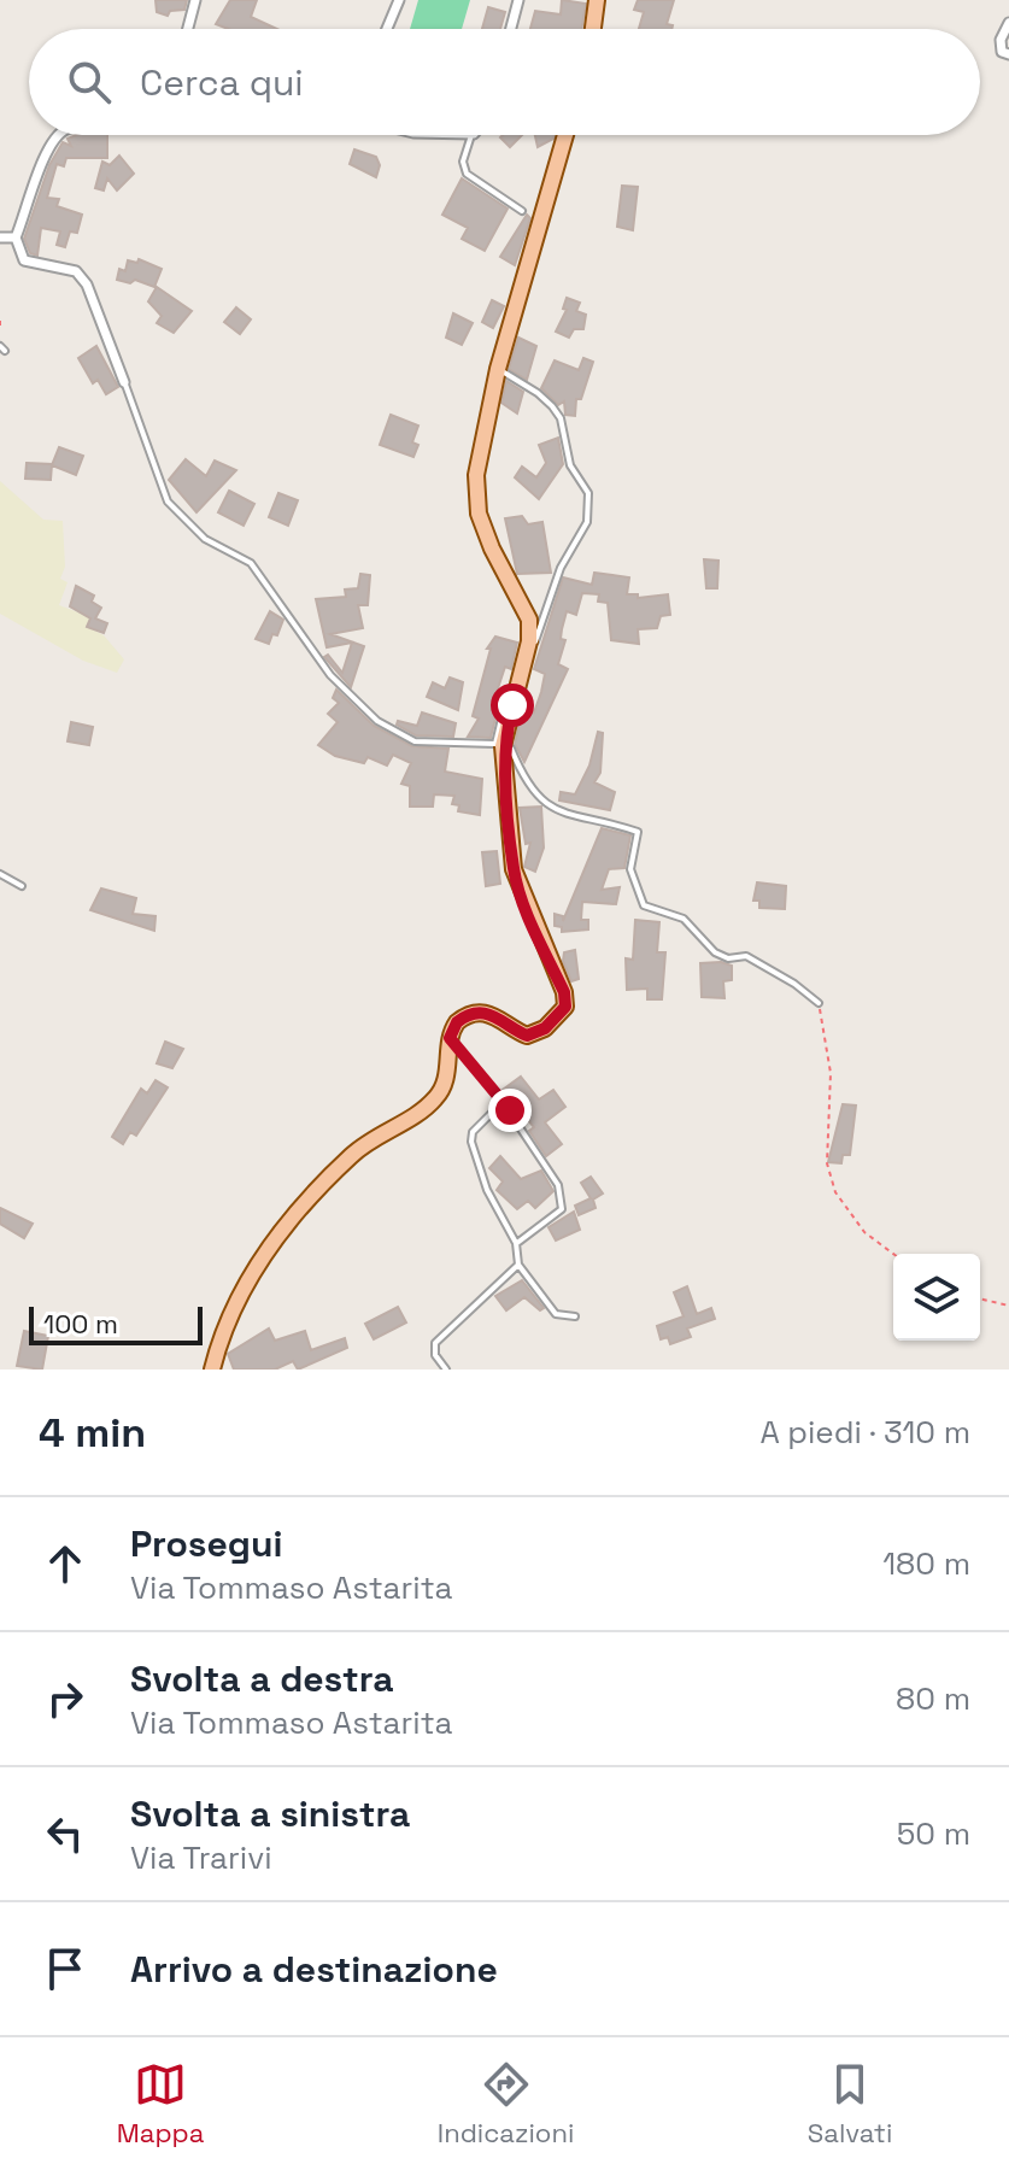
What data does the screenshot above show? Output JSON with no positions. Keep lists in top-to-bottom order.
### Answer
{
  "scale_bar": "100 m",
  "page": {
    "search": "Cerca qui",
    "scale": "100 m",
    "heading": ["4 min", "A piedi · 310 m"],
    "list": [
      ["Prosegui", "Via Tommaso Astarita", "180 m"],
      ["Svolta a destra", "Via Tommaso Astarita", "80 m"],
      ["Svolta a sinistra", "Via Trarivi", "50 m"],
      "Arrivo a destinazione"
    ],
    "nav": ["Mappa", "Indicazioni", "Salvati"]
  }
}
